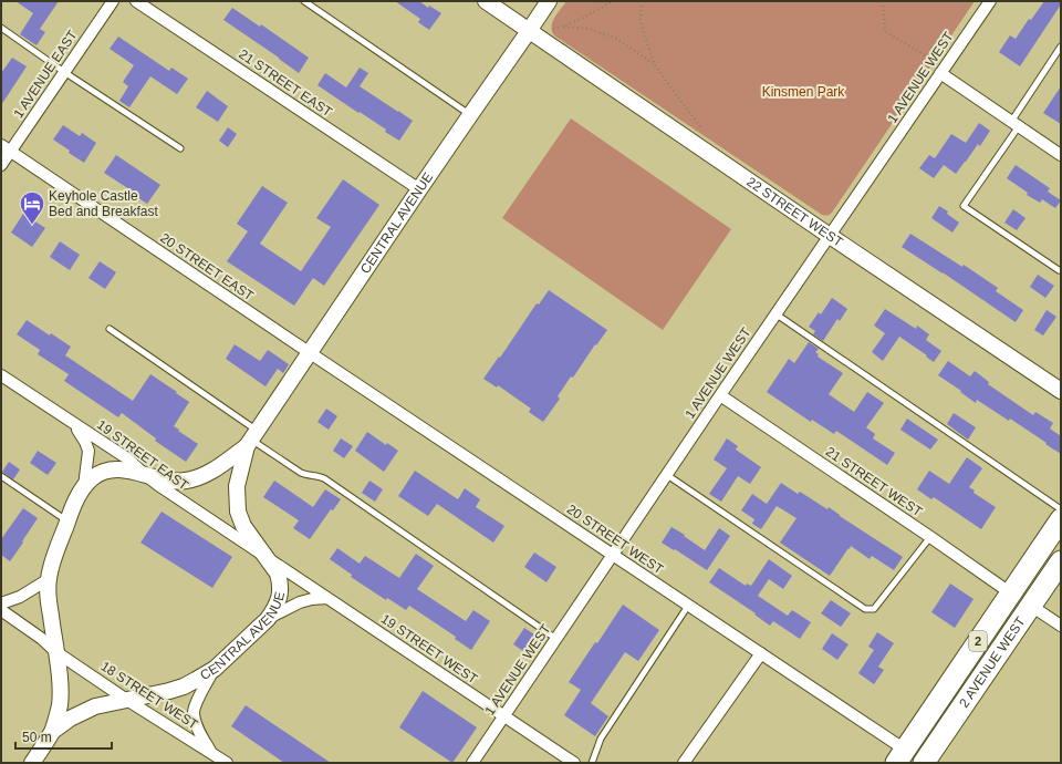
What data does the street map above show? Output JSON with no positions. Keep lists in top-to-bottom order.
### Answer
{
  "streets": {
    "highway": ["2", "2 AVENUE WEST"],
    "street": [
      "1 AVENUE EAST",
      "1 AVENUE WEST",
      "21 STREET EAST",
      "22 STREET WEST",
      "CENTRAL AVENUE",
      "20 STREET EAST",
      "19 STREET EAST",
      "21 STREET WEST",
      "20 STREET WEST",
      "19 STREET WEST",
      "18 STREET WEST"
    ]
  },
  "crossings": [
    ["1 AVENUE EAST", "20 STREET EAST"],
    ["1 AVENUE WEST", "22 STREET WEST"],
    ["1 AVENUE WEST", "21 STREET WEST"],
    ["1 AVENUE WEST", "20 STREET WEST"],
    ["1 AVENUE WEST", "19 STREET WEST"],
    ["21 STREET EAST", "CENTRAL AVENUE"],
    ["22 STREET WEST", "CENTRAL AVENUE"],
    ["CENTRAL AVENUE", "20 STREET EAST"],
    ["CENTRAL AVENUE", "19 STREET EAST"],
    ["CENTRAL AVENUE", "20 STREET WEST"],
    ["CENTRAL AVENUE", "19 STREET WEST"],
    ["CENTRAL AVENUE", "18 STREET WEST"],
    ["20 STREET EAST", "20 STREET WEST"],
    ["19 STREET EAST", "19 STREET WEST"],
    ["21 STREET WEST", "2 AVENUE WEST"],
    ["20 STREET WEST", "2 AVENUE WEST"]
  ],
  "parks": ["Kinsmen Park"],
  "places": {
    "hotel": ["Keyhole Castle Bed and Breakfast"]
  },
  "scale_bar": "50 m"
}
